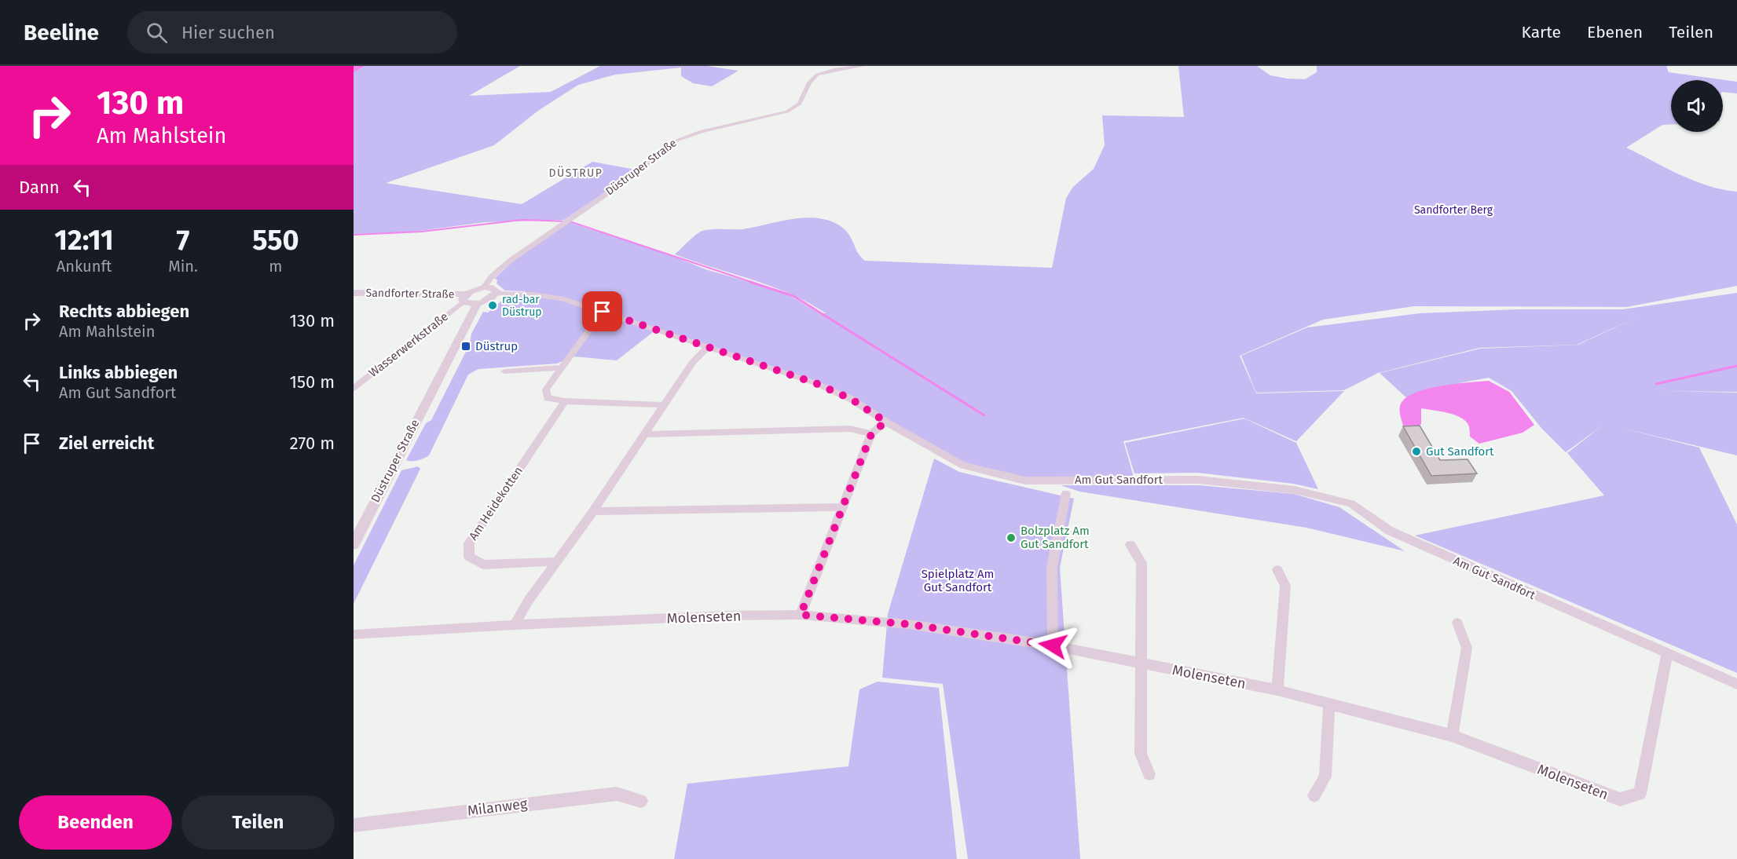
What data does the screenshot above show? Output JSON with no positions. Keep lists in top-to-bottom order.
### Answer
{
  "streets": {
    "street": [
      "Düstruper Straße",
      "Sandforter Straße",
      "Wasserwerkstraße",
      "Am Gut Sandfort",
      "Am Heidekotten",
      "Molenseten",
      "Milanweg"
    ]
  },
  "crossings": [
    ["Düstruper Straße", "Sandforter Straße"],
    ["Sandforter Straße", "Wasserwerkstraße"],
    ["Am Gut Sandfort", "Molenseten"]
  ],
  "districts": ["DÜSTRUP"],
  "parks": ["Sandforter Berg", "Spielplatz Am Gut Sandfort"],
  "places": {
    "other": ["rad-bar Düstrup", "Gut Sandfort", "Bolzplatz Am Gut Sandfort"],
    "transit": ["Düstrup"]
  },
  "page": {
    "header": "Beeline",
    "search": "Hier suchen",
    "nav": ["Karte", "Ebenen", "Teilen"],
    "turn": ["130 m", "Am Mahlstein"],
    "then": "Dann",
    "eta": [
      "12:11",
      "Ankunft",
      "7",
      "Min.",
      "550",
      "m"
    ],
    "list": [
      {
        "name": "Rechts abbiegen",
        "note": "Am Mahlstein",
        "value": "130 m"
      },
      {
        "name": "Links abbiegen",
        "note": "Am Gut Sandfort",
        "value": "150 m"
      },
      {
        "name": "Ziel erreicht",
        "value": "270 m"
      }
    ],
    "buttons": ["Beenden", "Teilen"]
  }
}
